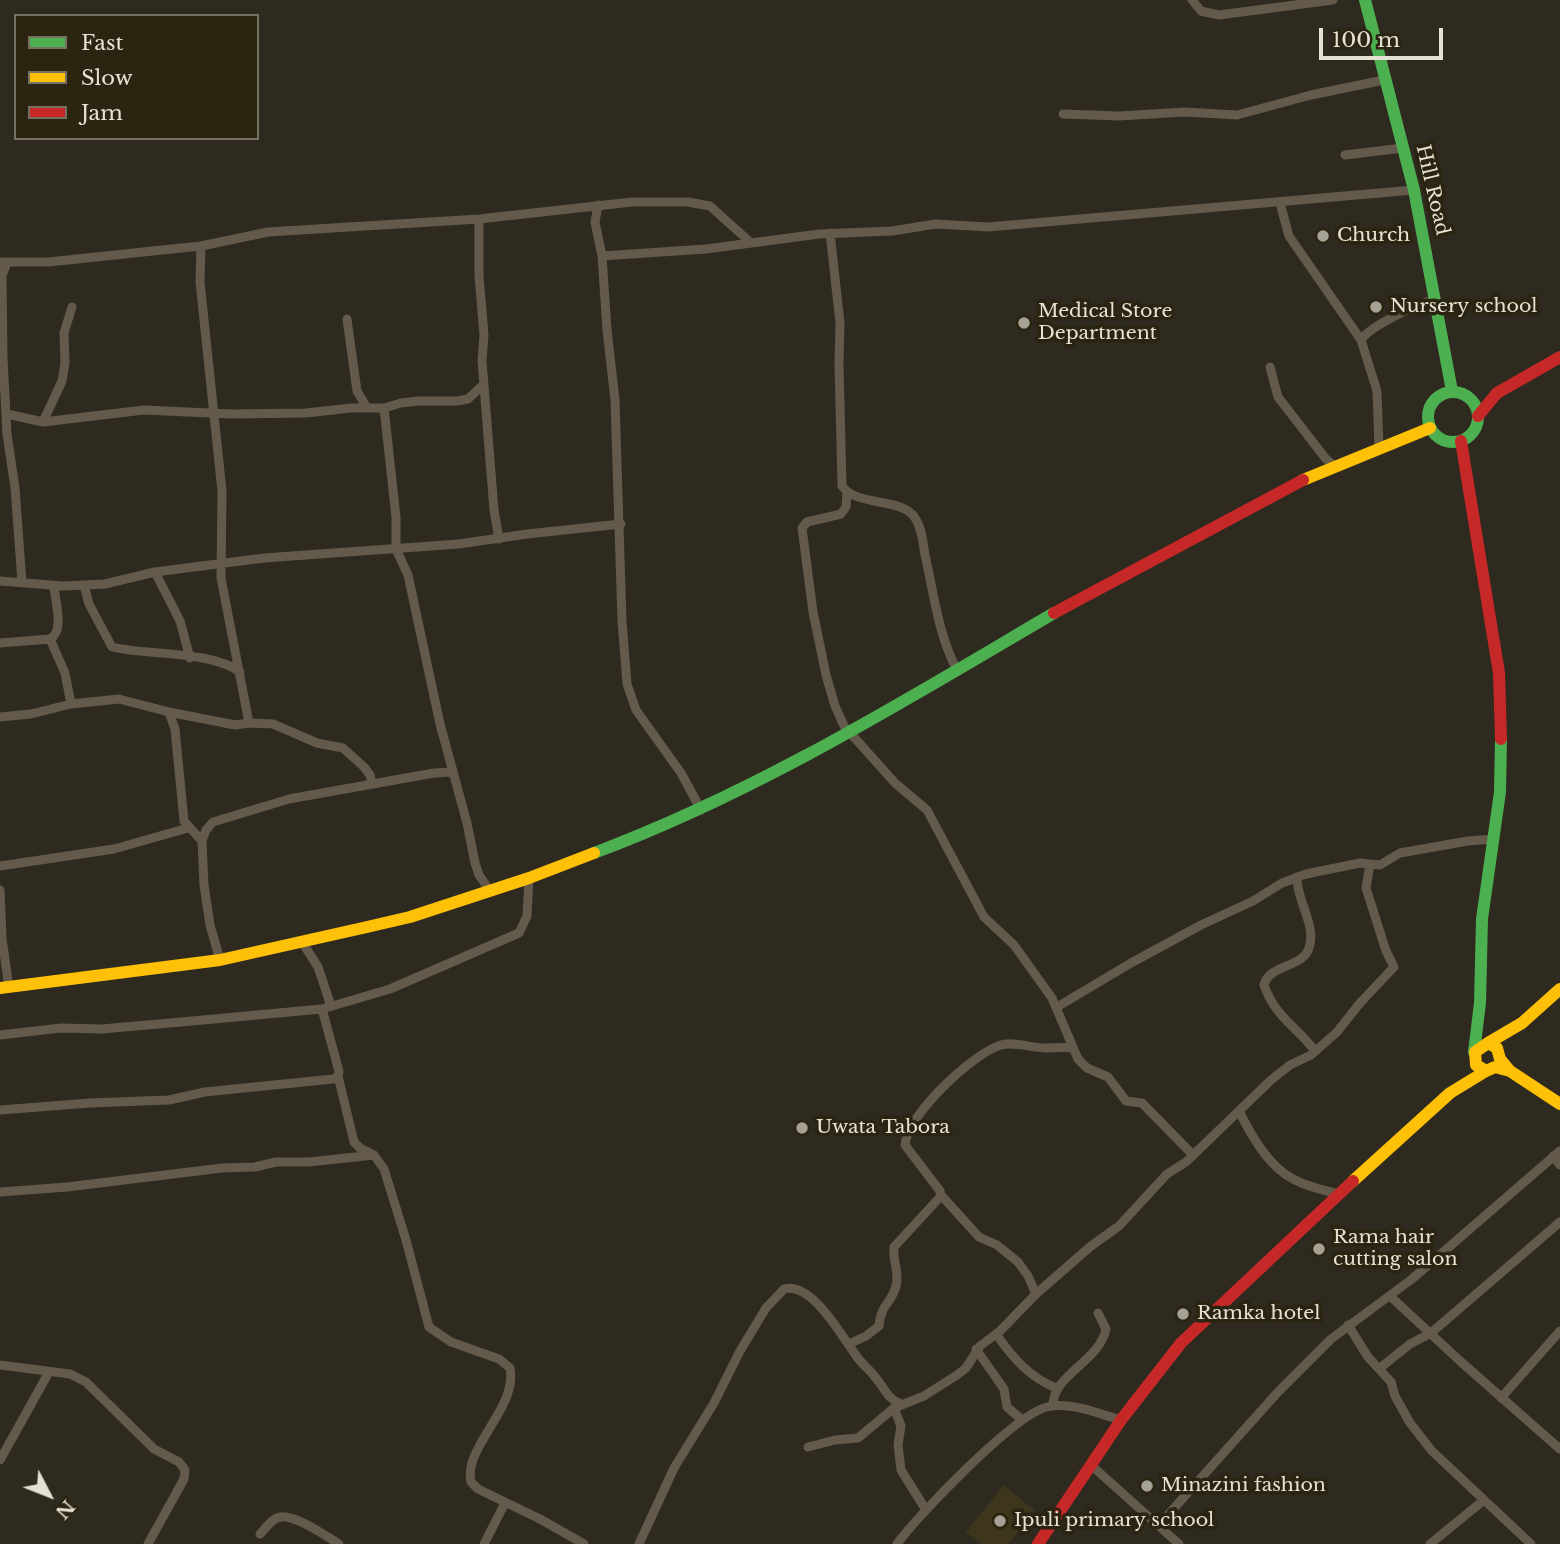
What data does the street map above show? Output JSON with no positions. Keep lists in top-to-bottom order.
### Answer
{
  "streets": {
    "main road": ["Hill Road"]
  },
  "places": [
    "Church",
    "Nursery school",
    "Medical Store Department",
    "Uwata Tabora",
    "Rama hair cutting salon",
    "Ramka hotel",
    "Minazini fashion",
    "Ipuli primary school"
  ],
  "legend": ["Fast", "Slow", "Jam"],
  "scale_bar": "100 m",
  "north": "bottom right"
}
